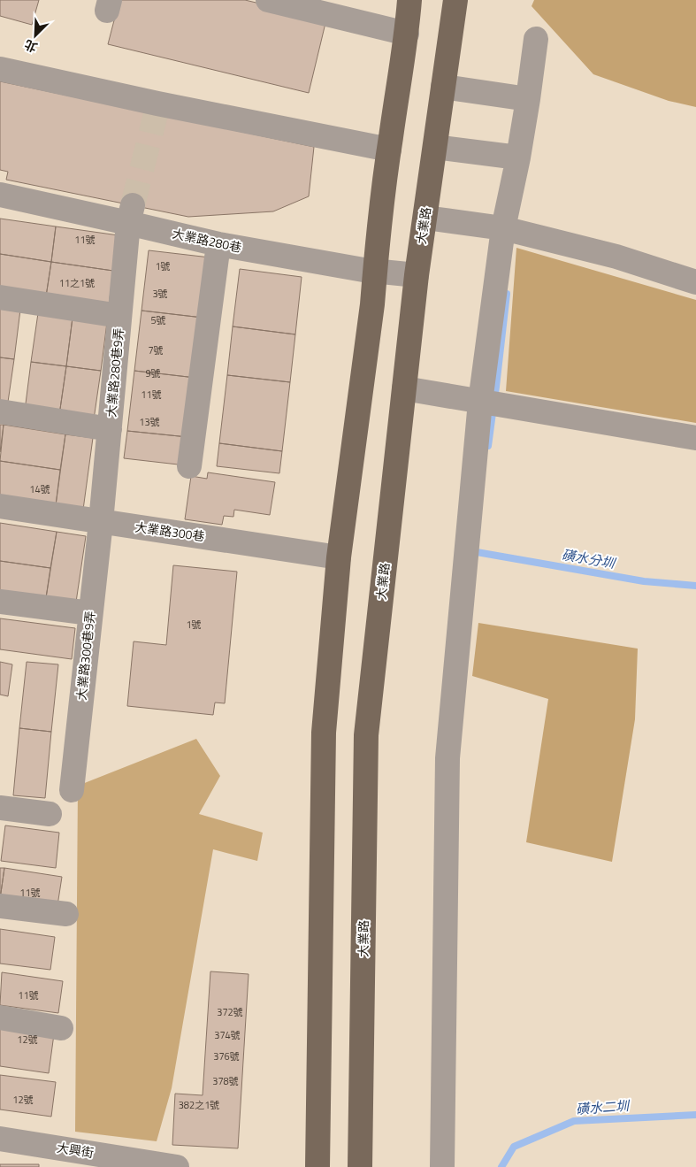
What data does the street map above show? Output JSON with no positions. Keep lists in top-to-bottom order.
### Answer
{
  "streets": {
    "main road": ["大業路"],
    "street": [
      "大業路280巷",
      "大業路280巷9弄",
      "大業路300巷",
      "大業路300巷9弄",
      "大興街"
    ]
  },
  "crossings": [
    ["大業路", "大業路280巷"],
    ["大業路280巷", "大業路280巷9弄"],
    ["大業路280巷9弄", "大業路300巷"],
    ["大業路280巷9弄", "大業路300巷9弄"],
    ["大業路300巷", "大業路300巷9弄"]
  ],
  "water": ["磺水分圳", "磺水二圳"],
  "house_numbers": [
    "11號",
    "1號",
    "11之1號",
    "3號",
    "5號",
    "7號",
    "9號",
    "11號",
    "13號",
    "14號",
    "1號",
    "11號",
    "11號",
    "372號",
    "374號",
    "12號",
    "376號",
    "378號",
    "12號",
    "382之1號"
  ],
  "north": "bottom left"
}
